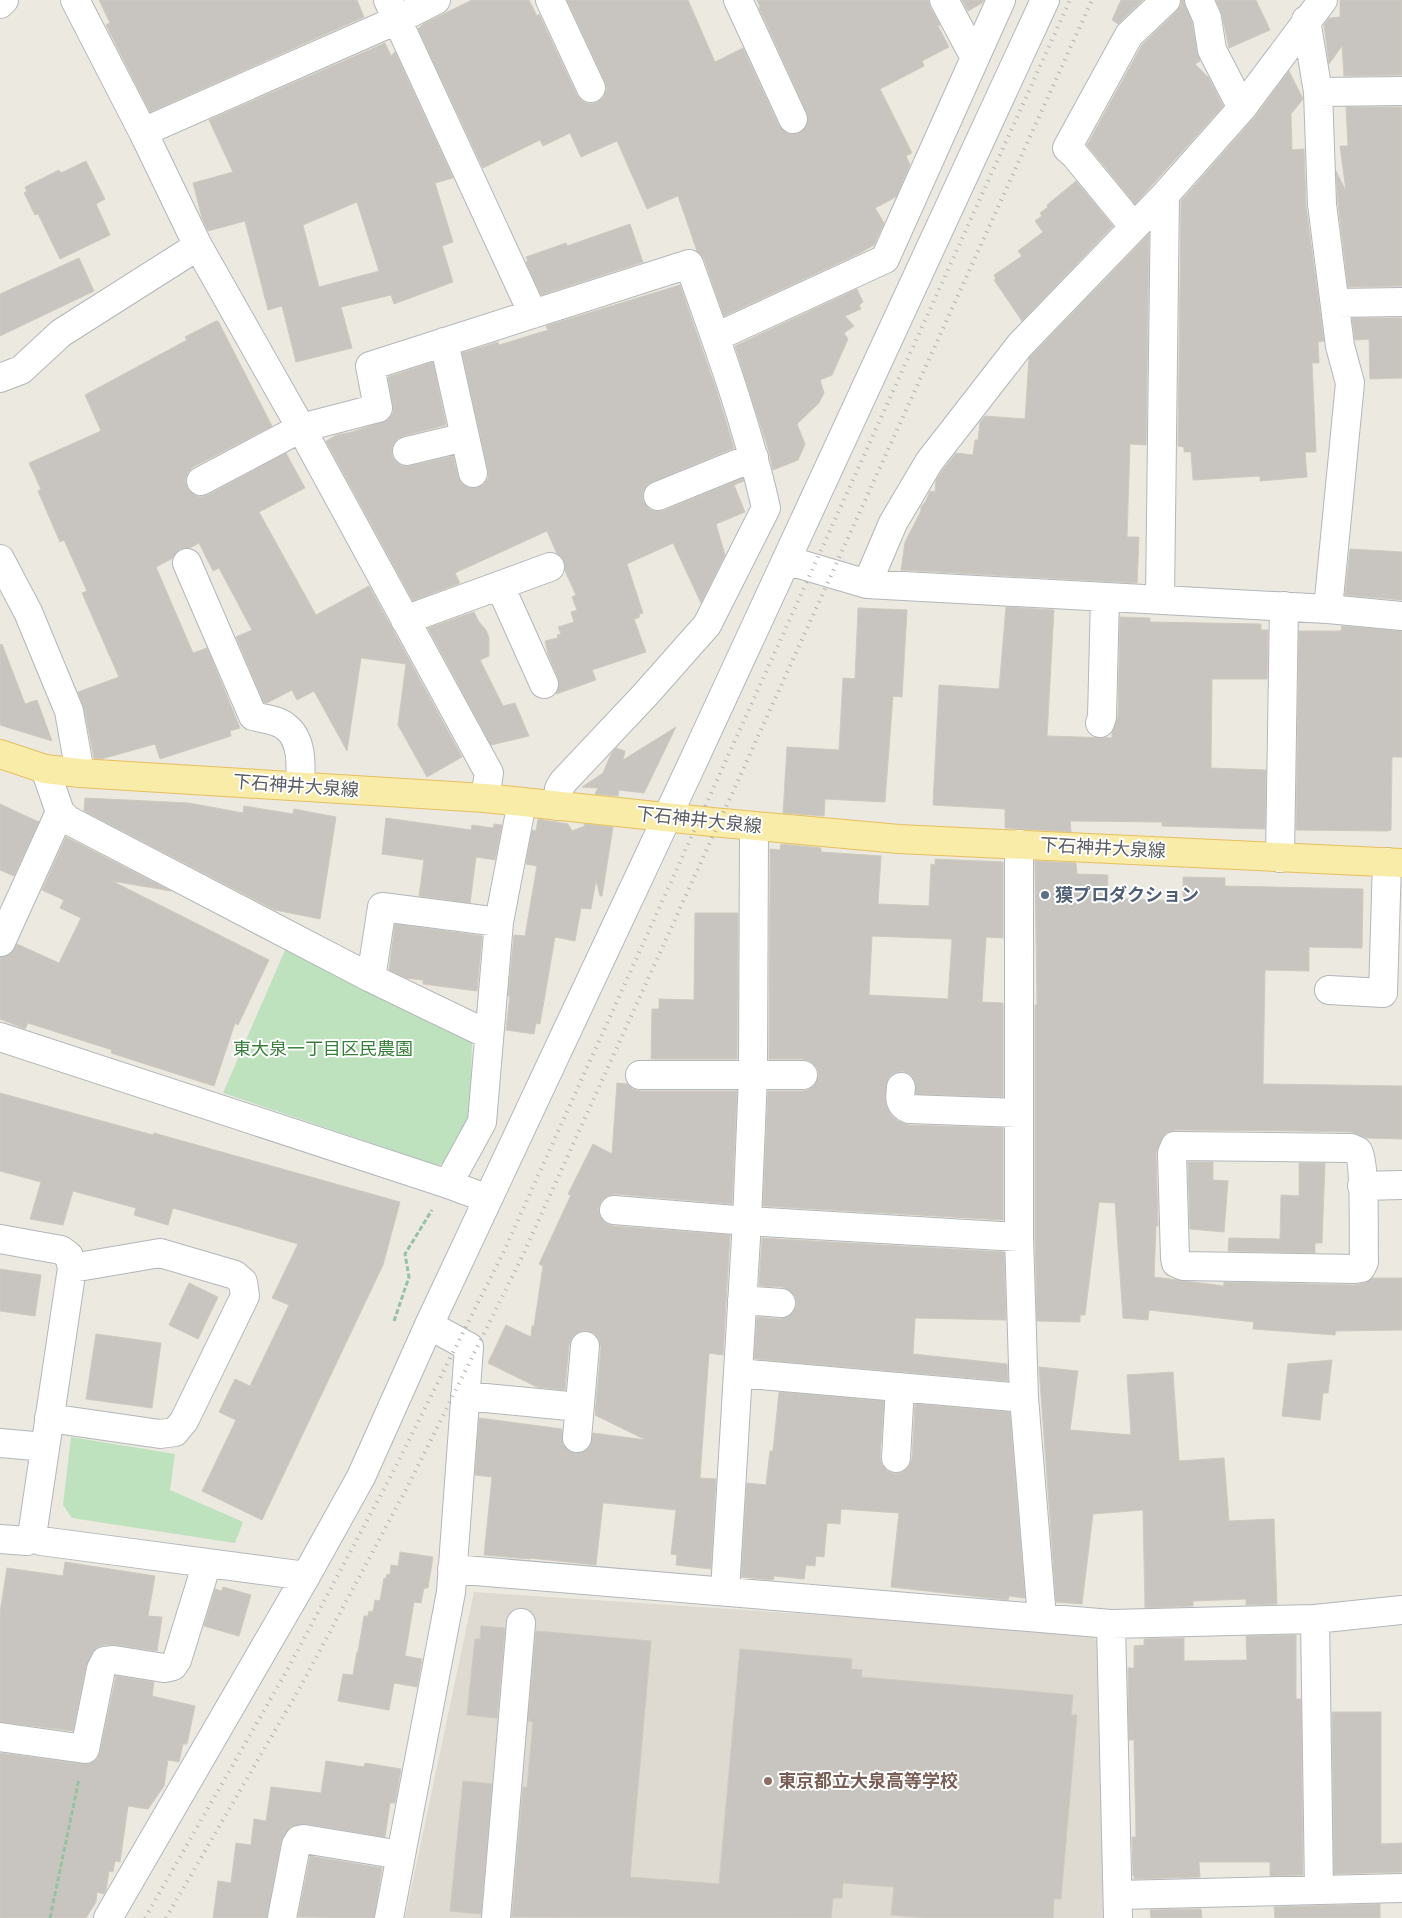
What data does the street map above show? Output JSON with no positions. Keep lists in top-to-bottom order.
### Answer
{
  "streets": {
    "main road": ["下石神井大泉線"]
  },
  "parks": ["東大泉一丁目区民農園"],
  "places": ["獏プロダクション", "東京都立大泉高等学校"]
}
